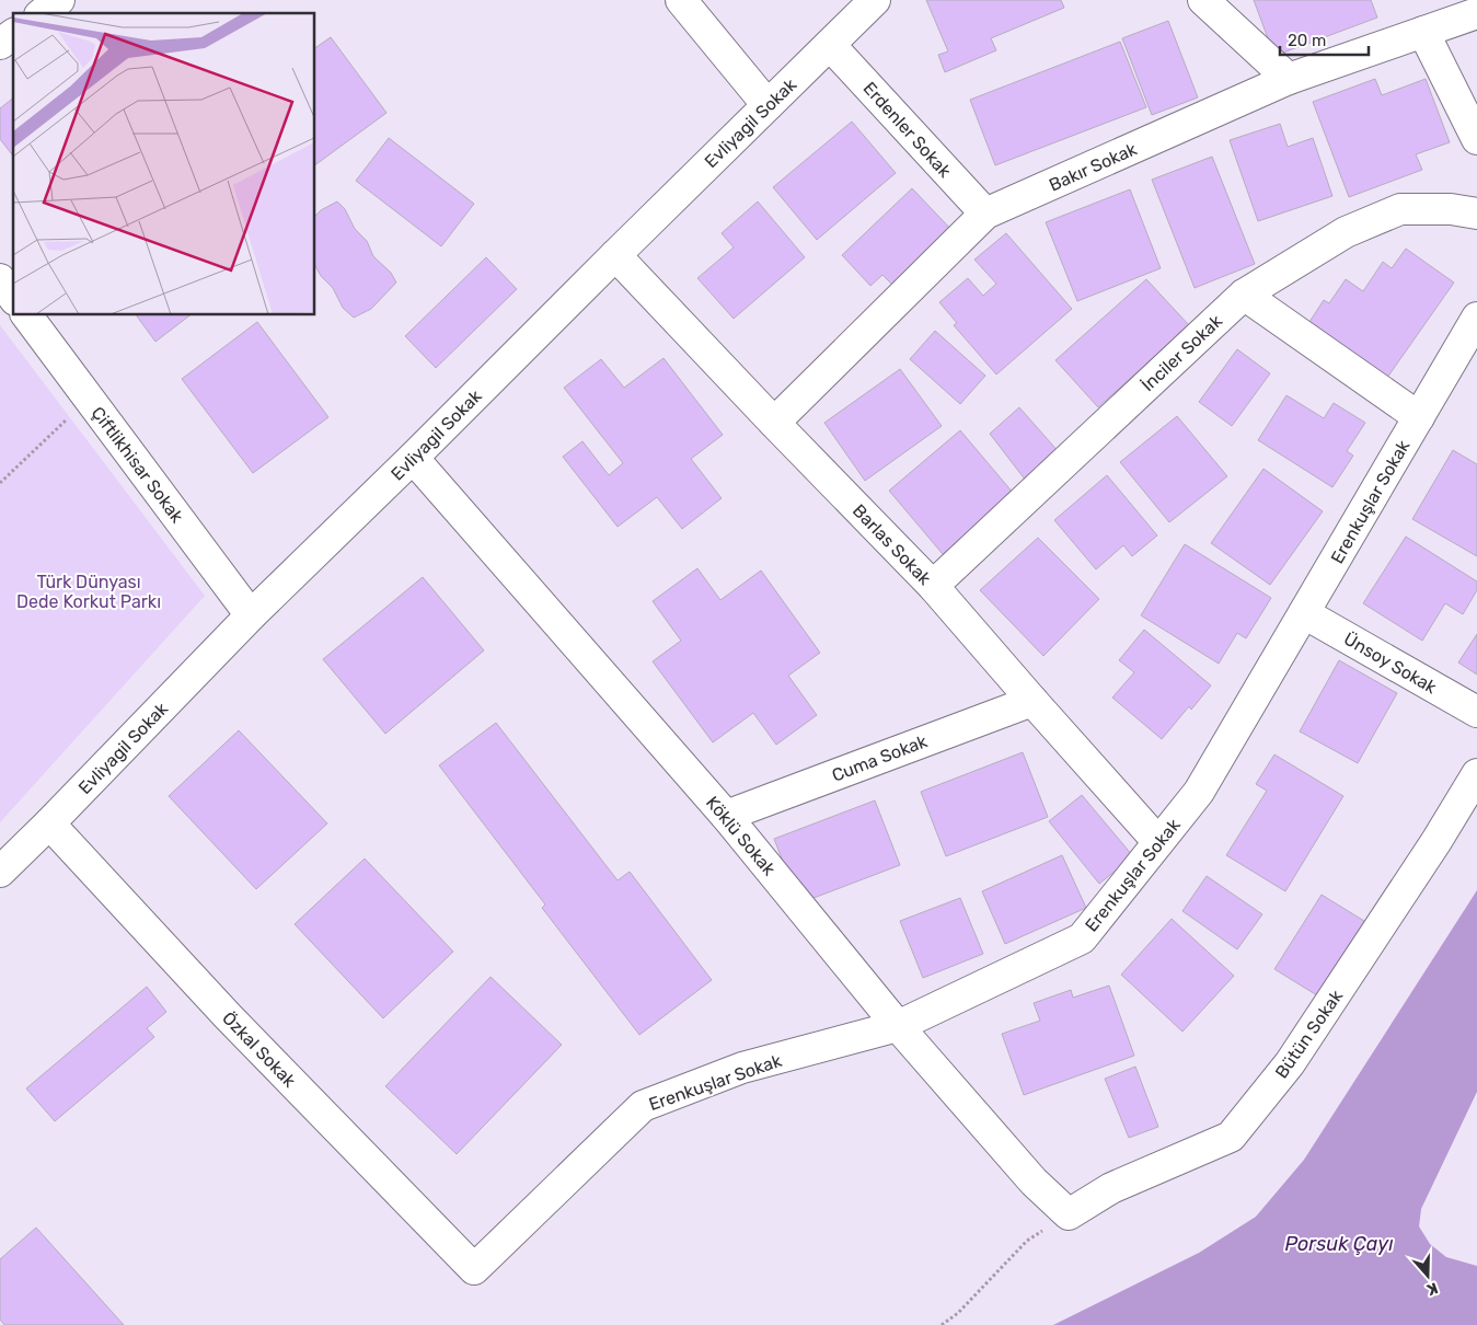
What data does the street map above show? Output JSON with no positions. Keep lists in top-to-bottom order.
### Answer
{
  "streets": {
    "street": [
      "Evliyagil Sokak",
      "Erdenler Sokak",
      "Bakır Sokak",
      "İnciler Sokak",
      "Çiftlikhisar Sokak",
      "Erenkuşlar Sokak",
      "Barlas Sokak",
      "Ünsoy Sokak",
      "Cuma Sokak",
      "Köklü Sokak",
      "Bütün Sokak",
      "Özkal Sokak"
    ]
  },
  "crossings": [
    ["Evliyagil Sokak", "Erdenler Sokak"],
    ["Evliyagil Sokak", "Çiftlikhisar Sokak"],
    ["Evliyagil Sokak", "Barlas Sokak"],
    ["Evliyagil Sokak", "Köklü Sokak"],
    ["Evliyagil Sokak", "Özkal Sokak"],
    ["Erdenler Sokak", "Bakır Sokak"],
    ["Bakır Sokak", "Barlas Sokak"],
    ["İnciler Sokak", "Barlas Sokak"],
    ["Erenkuşlar Sokak", "Barlas Sokak"],
    ["Erenkuşlar Sokak", "Ünsoy Sokak"],
    ["Erenkuşlar Sokak", "Köklü Sokak"],
    ["Erenkuşlar Sokak", "Özkal Sokak"],
    ["Barlas Sokak", "Cuma Sokak"],
    ["Cuma Sokak", "Köklü Sokak"],
    ["Köklü Sokak", "Bütün Sokak"]
  ],
  "water": ["Porsuk Çayı"],
  "parks": ["Türk Dünyası Dede Korkut Parkı"],
  "scale_bar": "20 m",
  "north": "bottom"
}
